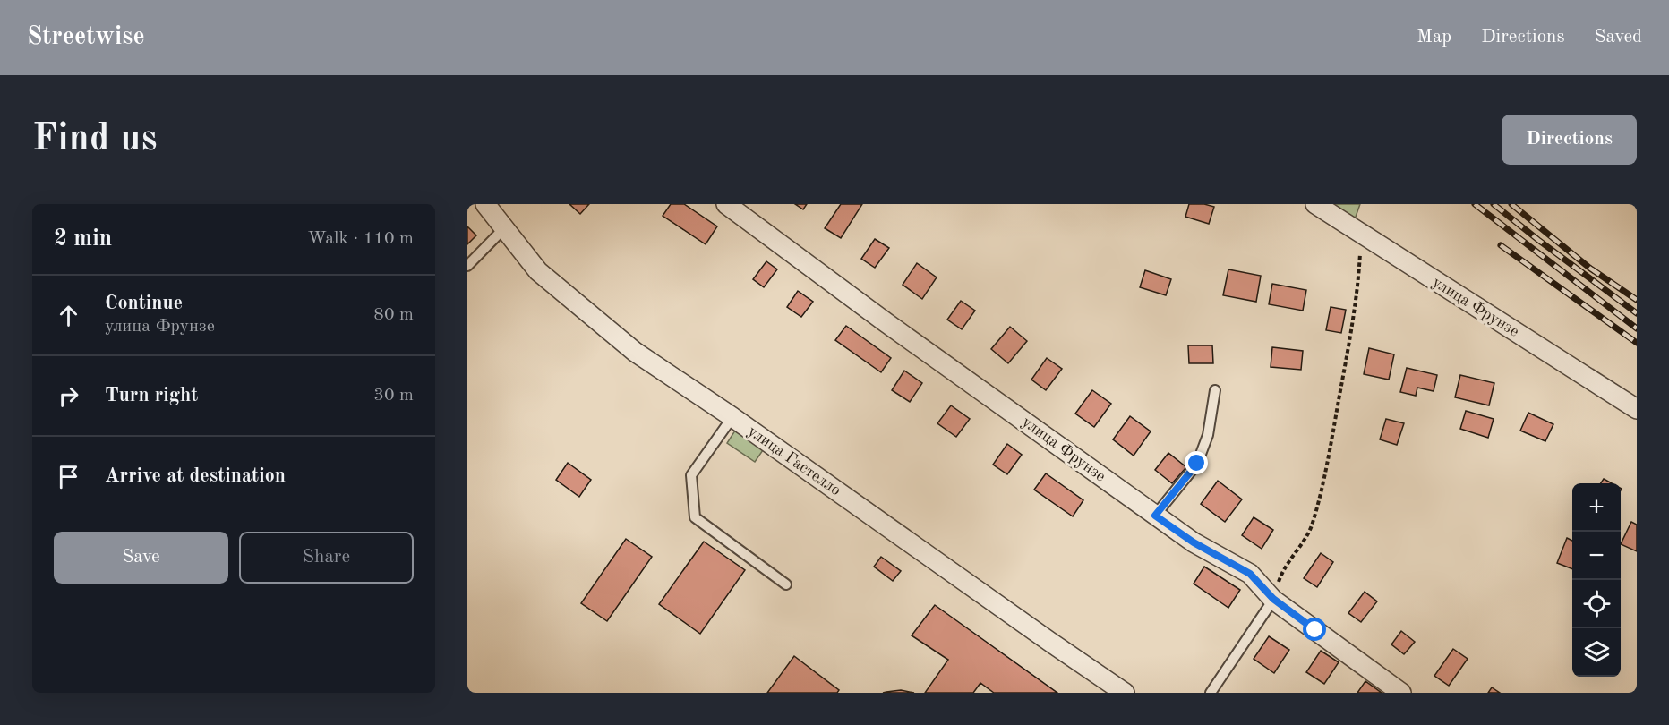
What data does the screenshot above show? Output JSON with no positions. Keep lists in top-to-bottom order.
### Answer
{
  "streets": {
    "street": ["улица Фрунзе", "улица Гастелло"]
  },
  "page": {
    "header": "Streetwise",
    "nav": ["Map", "Directions", "Saved"],
    "buttons": [
      "Directions",
      ["Save", "Share"]
    ],
    "title": "Find us",
    "heading": ["2 min", "Walk · 110 m"],
    "list": [
      ["Continue", "улица Фрунзе", "80 m"],
      ["Turn right", "30 m"],
      "Arrive at destination"
    ],
    "map_buttons": ["+", "−"]
  }
}
